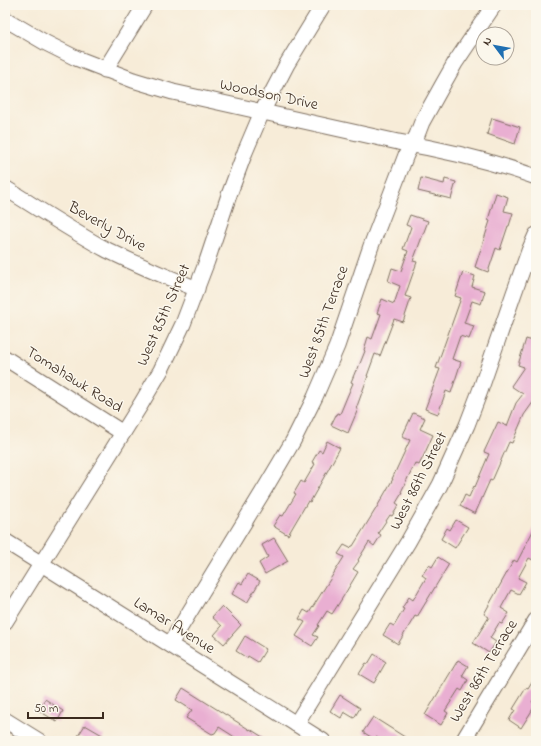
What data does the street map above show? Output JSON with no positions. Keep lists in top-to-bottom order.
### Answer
{
  "streets": {
    "street": [
      "Woodson Drive",
      "Beverly Drive",
      "West 85th Street",
      "West 85th Terrace",
      "Tomahawk Road",
      "West 86th Street",
      "Lamar Avenue",
      "West 86th Terrace"
    ]
  },
  "crossings": [
    ["Woodson Drive", "West 85th Street"],
    ["Woodson Drive", "West 85th Terrace"],
    ["Beverly Drive", "West 85th Street"],
    ["West 85th Street", "Tomahawk Road"],
    ["West 85th Street", "Lamar Avenue"],
    ["West 85th Terrace", "Lamar Avenue"],
    ["West 86th Street", "Lamar Avenue"]
  ],
  "scale_bar": "50 m",
  "north": "top left"
}
